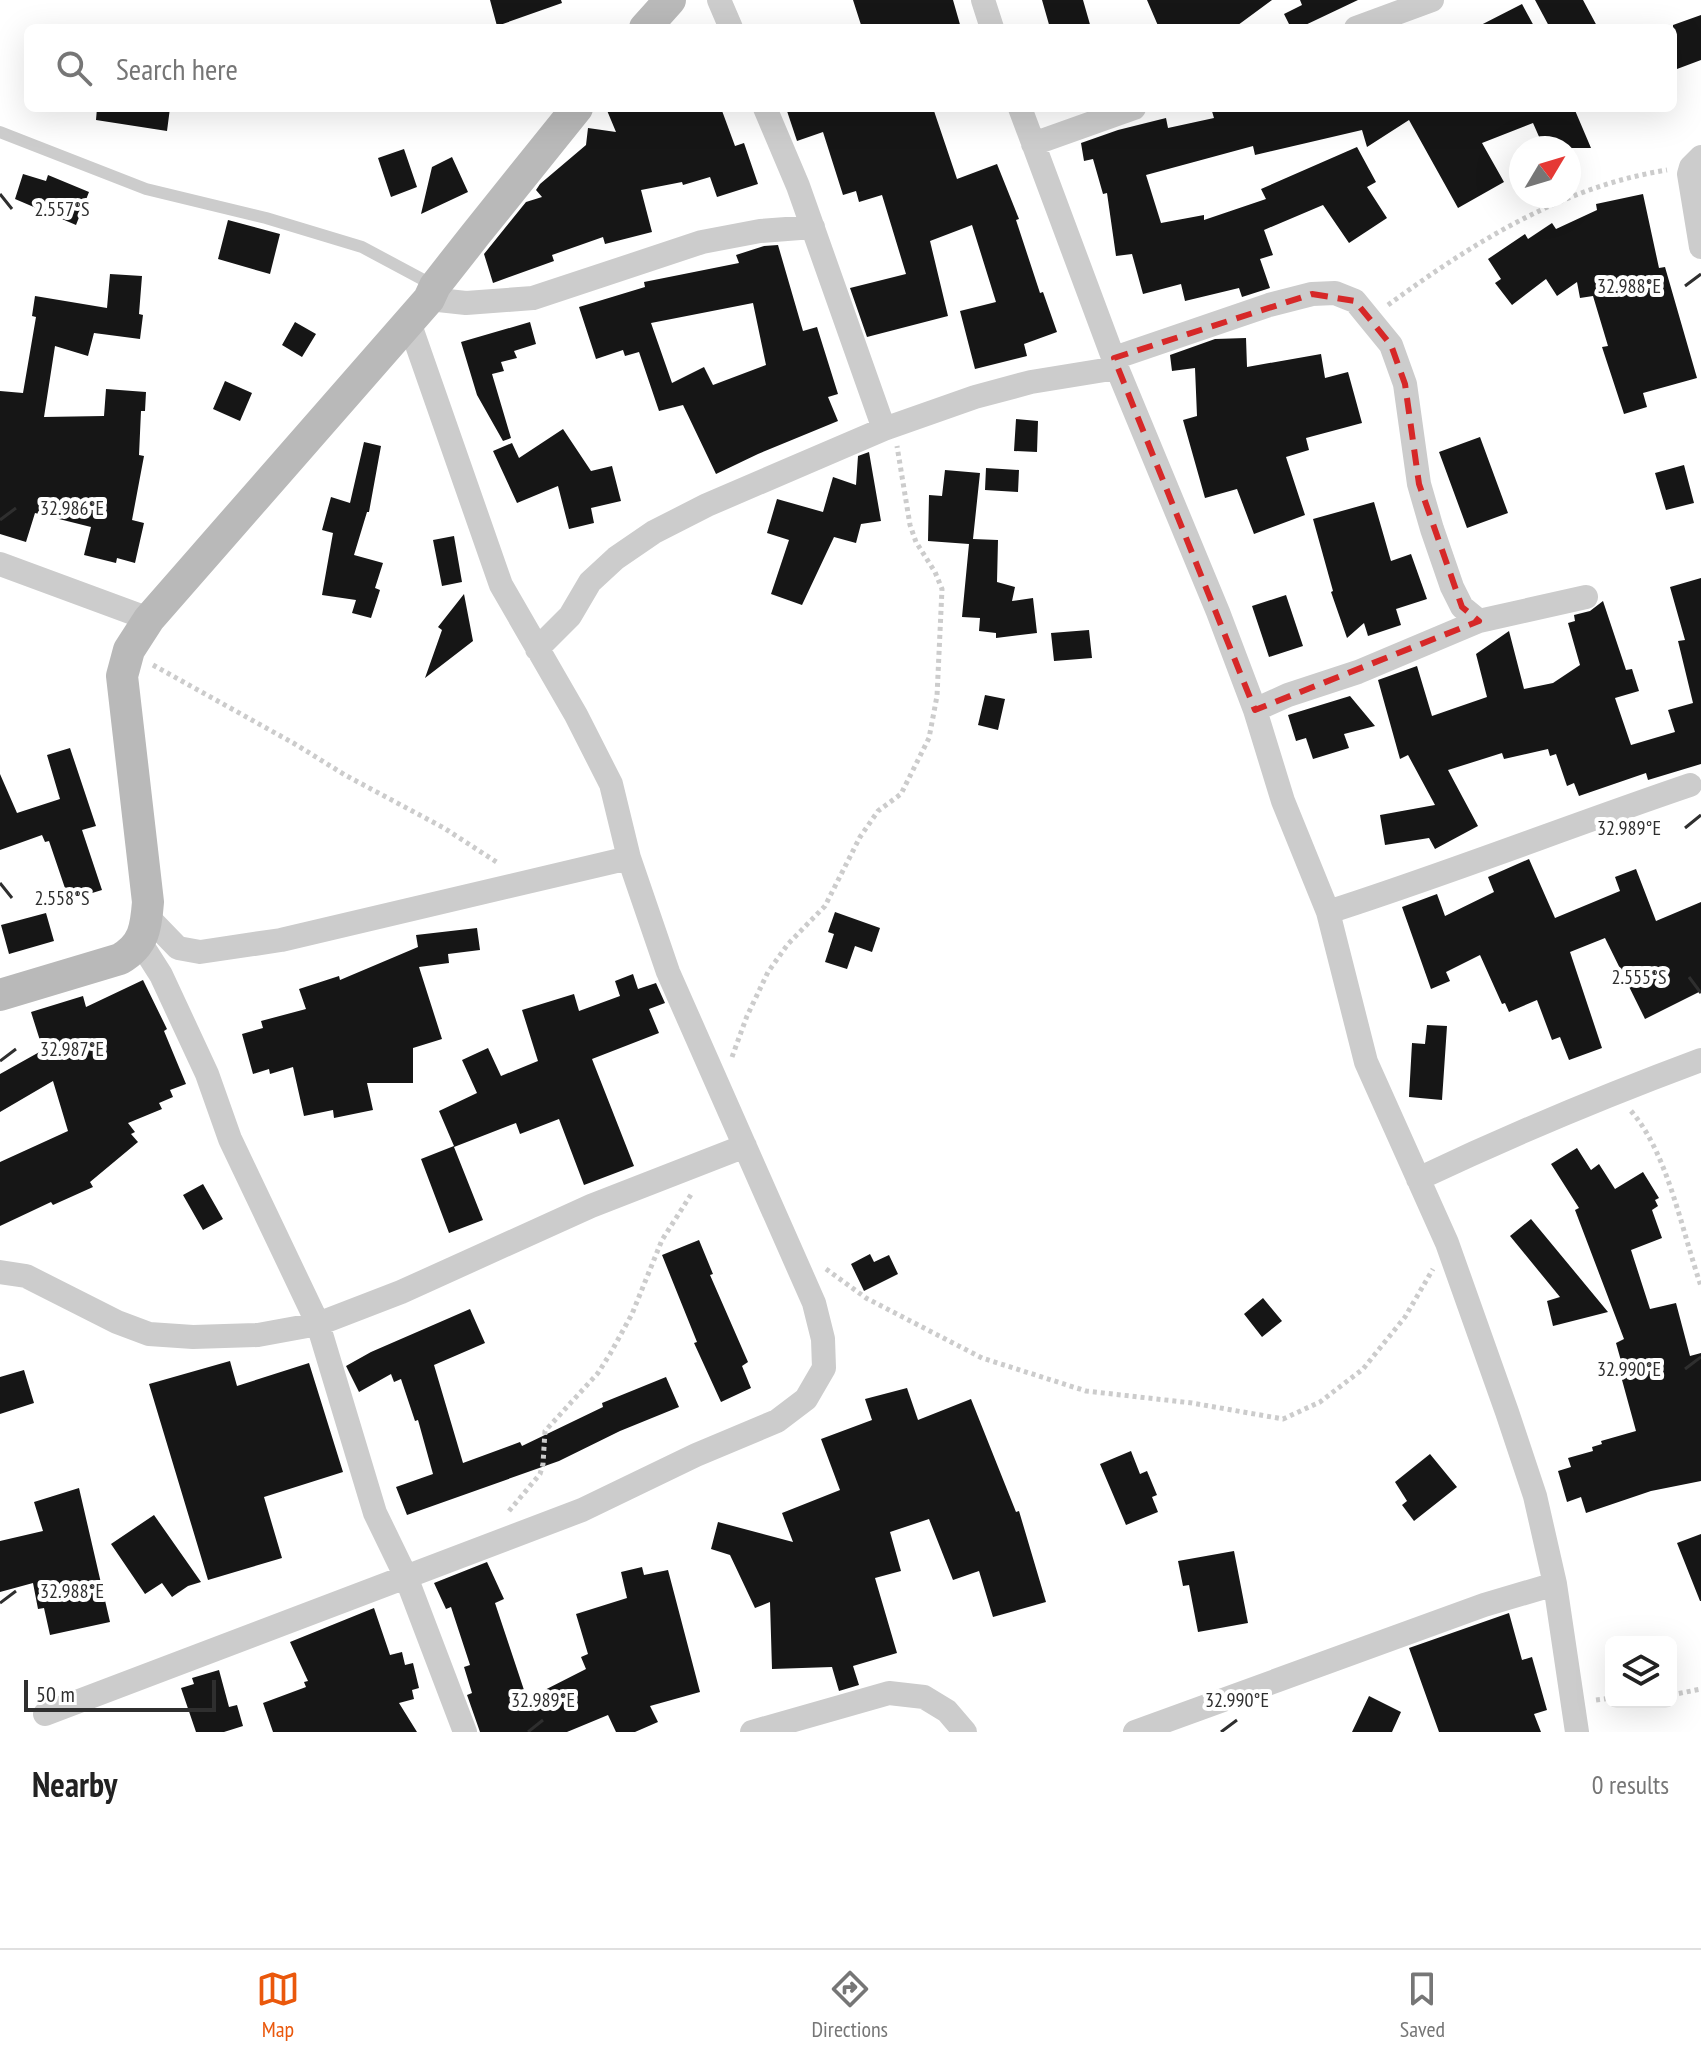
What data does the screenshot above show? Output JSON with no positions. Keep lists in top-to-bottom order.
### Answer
{
  "scale_bar": "50 m",
  "north": "top right",
  "page": {
    "search": "Search here",
    "scale": "50 m",
    "heading": ["Nearby", "0 results"],
    "nav": ["Map", "Directions", "Saved"]
  },
  "coordinates": [
    "2.557°S",
    "32.988°E",
    "32.986°E",
    "32.989°E",
    "2.558°S",
    "2.555°S",
    "32.987°E",
    "32.990°E"
  ]
}
